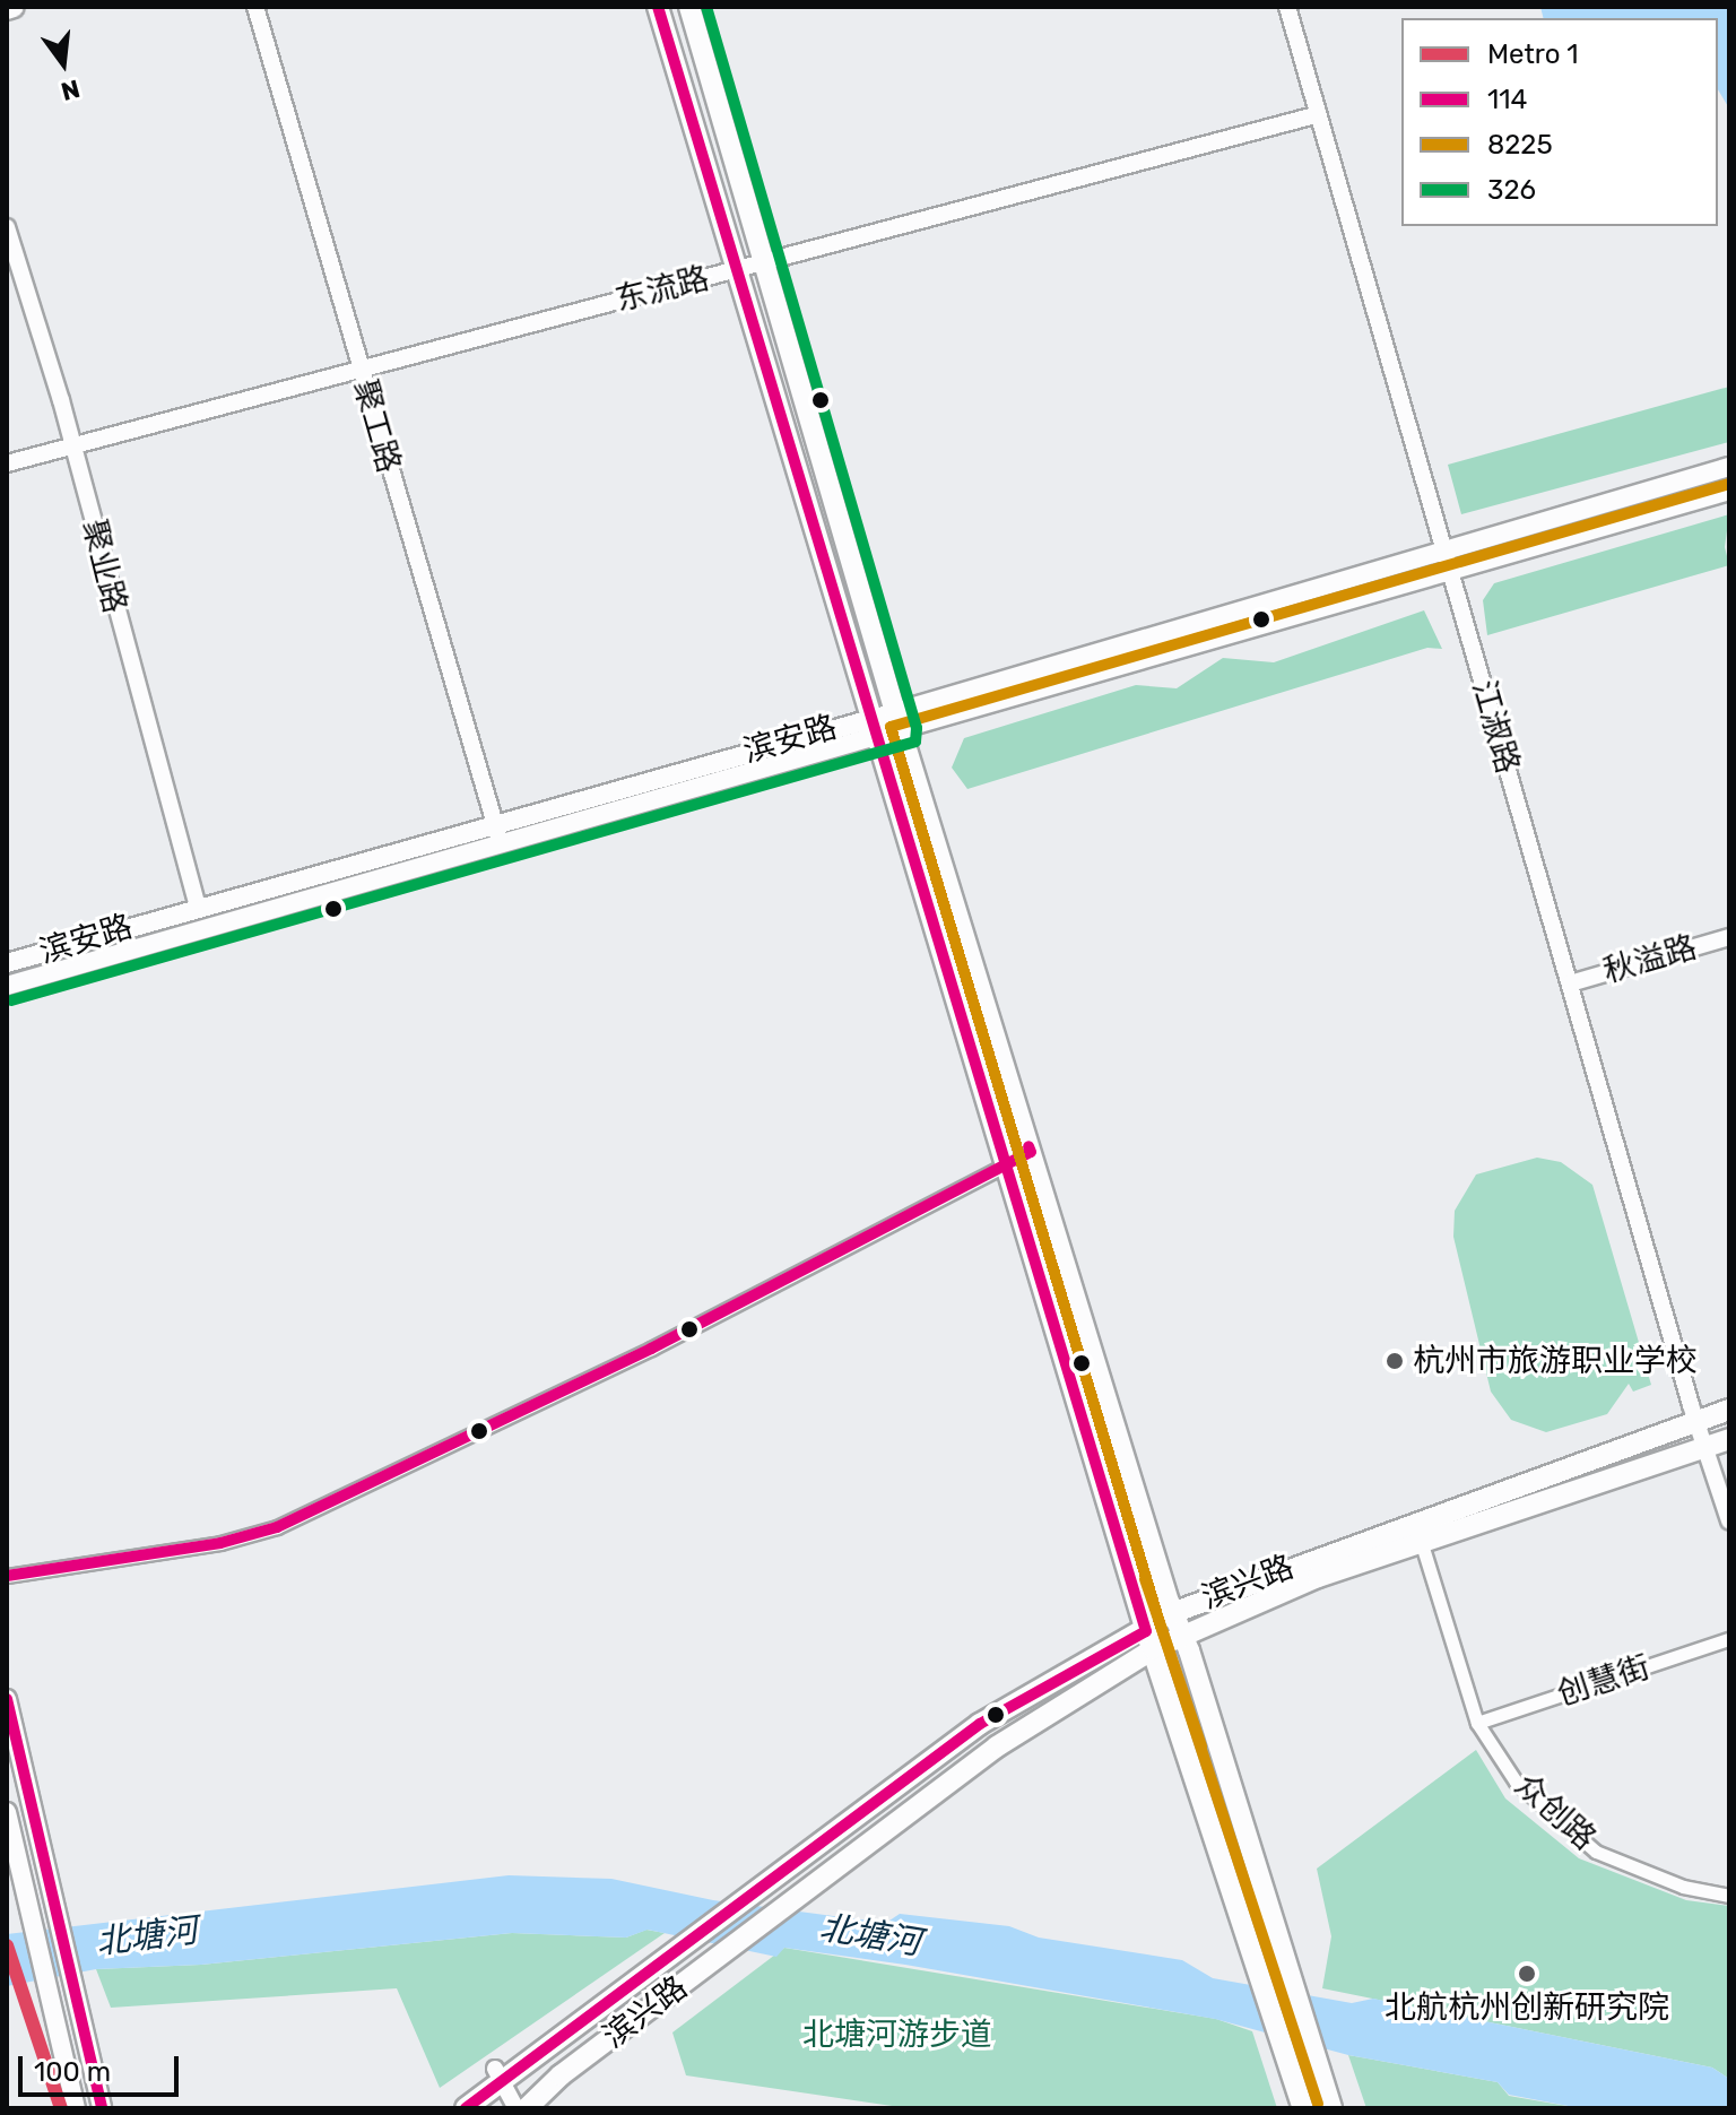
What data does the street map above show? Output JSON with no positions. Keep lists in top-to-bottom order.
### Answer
{
  "streets": {
    "main road": ["滨安路", "滨兴路"],
    "street": [
      "东流路",
      "聚工路",
      "聚业路",
      "江淑路",
      "秋溢路",
      "创慧街",
      "众创路"
    ]
  },
  "crossings": [
    ["东流路", "聚工路"],
    ["东流路", "聚业路"],
    ["东流路", "江淑路"],
    ["聚工路", "滨安路"],
    ["聚业路", "滨安路"],
    ["江淑路", "滨安路"],
    ["江淑路", "秋溢路"],
    ["江淑路", "滨兴路"],
    ["滨兴路", "众创路"],
    ["创慧街", "众创路"]
  ],
  "water": ["北塘河"],
  "parks": ["北塘河游步道"],
  "places": ["杭州市旅游职业学校", "北航杭州创新研究院"],
  "lines": [
    "transit line 114",
    "transit line 326",
    "transit line 8225",
    "metro line 1"
  ],
  "legend": [
    "Metro 1",
    "114",
    "8225",
    "326"
  ],
  "scale_bar": "100 m",
  "north": "bottom"
}
